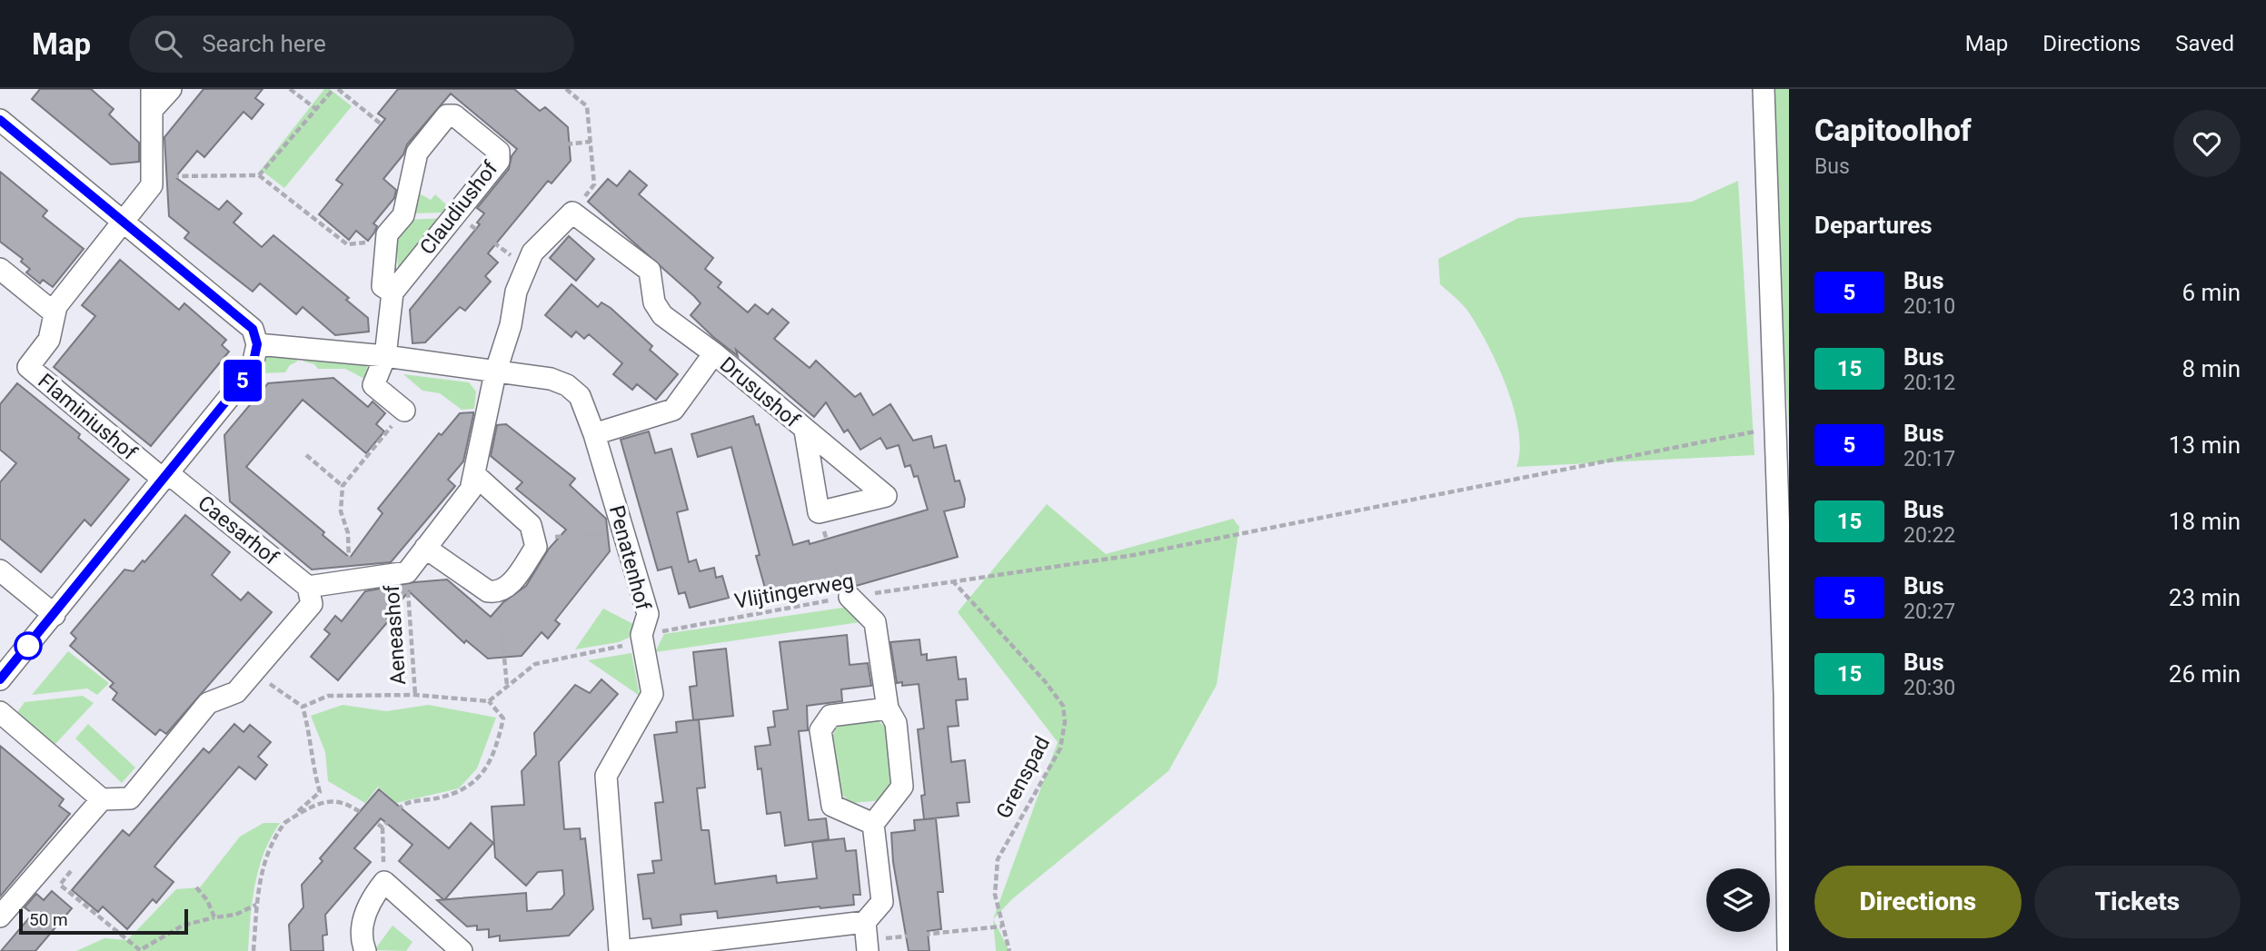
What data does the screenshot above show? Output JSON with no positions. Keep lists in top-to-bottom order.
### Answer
{
  "streets": {
    "street": [
      "Claudiushof",
      "Drusushof",
      "Flaminiushof",
      "Caesarhof",
      "Penatenhof"
    ],
    "path": ["Vlijtingerweg", "Aeneashof", "Grenspad"]
  },
  "crossings": [
    ["Claudiushof", "Penatenhof"],
    ["Drusushof", "Penatenhof"],
    ["Flaminiushof", "Caesarhof"],
    ["Penatenhof", "Vlijtingerweg"],
    ["Vlijtingerweg", "Grenspad"]
  ],
  "lines": ["bus line 5"],
  "scale_bar": "50 m",
  "page": {
    "header": "Map",
    "search": "Search here",
    "nav": ["Map", "Directions", "Saved"],
    "on_map": "5",
    "heading": [
      ["Capitoolhof", "Bus"],
      "Departures"
    ],
    "list": [
      {
        "mark": "5",
        "name": "Bus",
        "note": "20:10",
        "value": "6 min"
      },
      {
        "mark": "15",
        "name": "Bus",
        "note": "20:12",
        "value": "8 min"
      },
      {
        "mark": "5",
        "name": "Bus",
        "note": "20:17",
        "value": "13 min"
      },
      {
        "mark": "15",
        "name": "Bus",
        "note": "20:22",
        "value": "18 min"
      },
      {
        "mark": "5",
        "name": "Bus",
        "note": "20:27",
        "value": "23 min"
      },
      {
        "mark": "15",
        "name": "Bus",
        "note": "20:30",
        "value": "26 min"
      }
    ],
    "buttons": ["Directions", "Tickets"],
    "scale": "50 m"
  }
}
